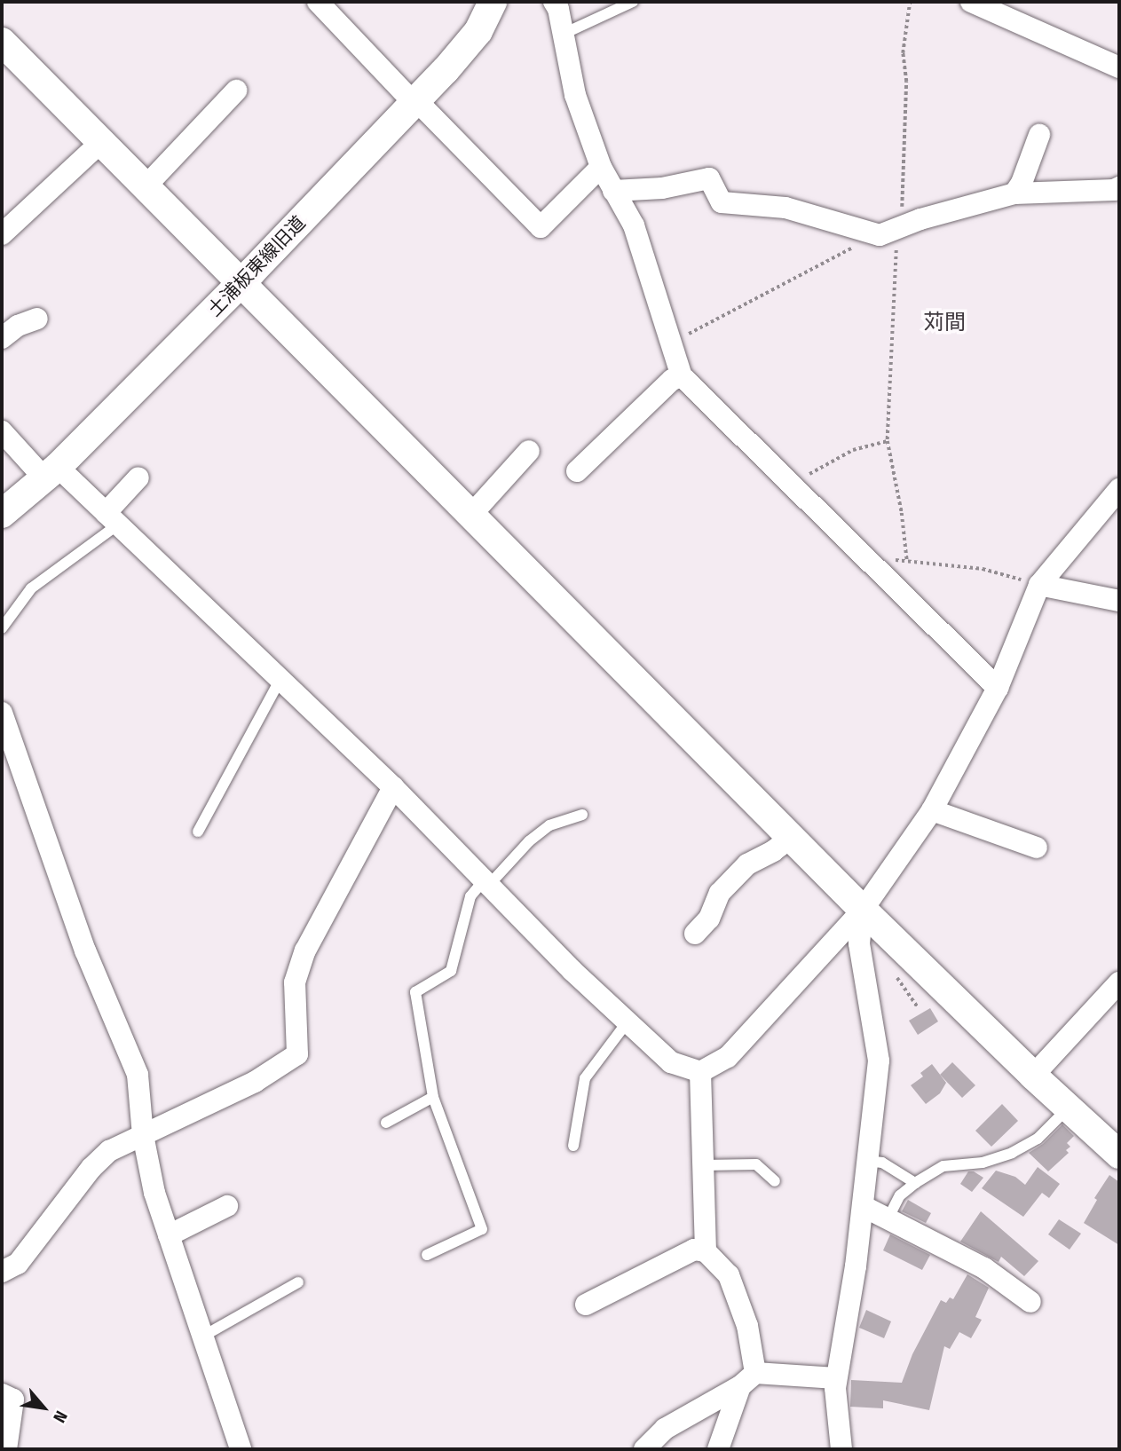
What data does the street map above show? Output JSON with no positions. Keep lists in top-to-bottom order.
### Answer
{
  "streets": {
    "street": ["土浦板東線旧道"]
  },
  "districts": ["苅間"],
  "north": "bottom right"
}
